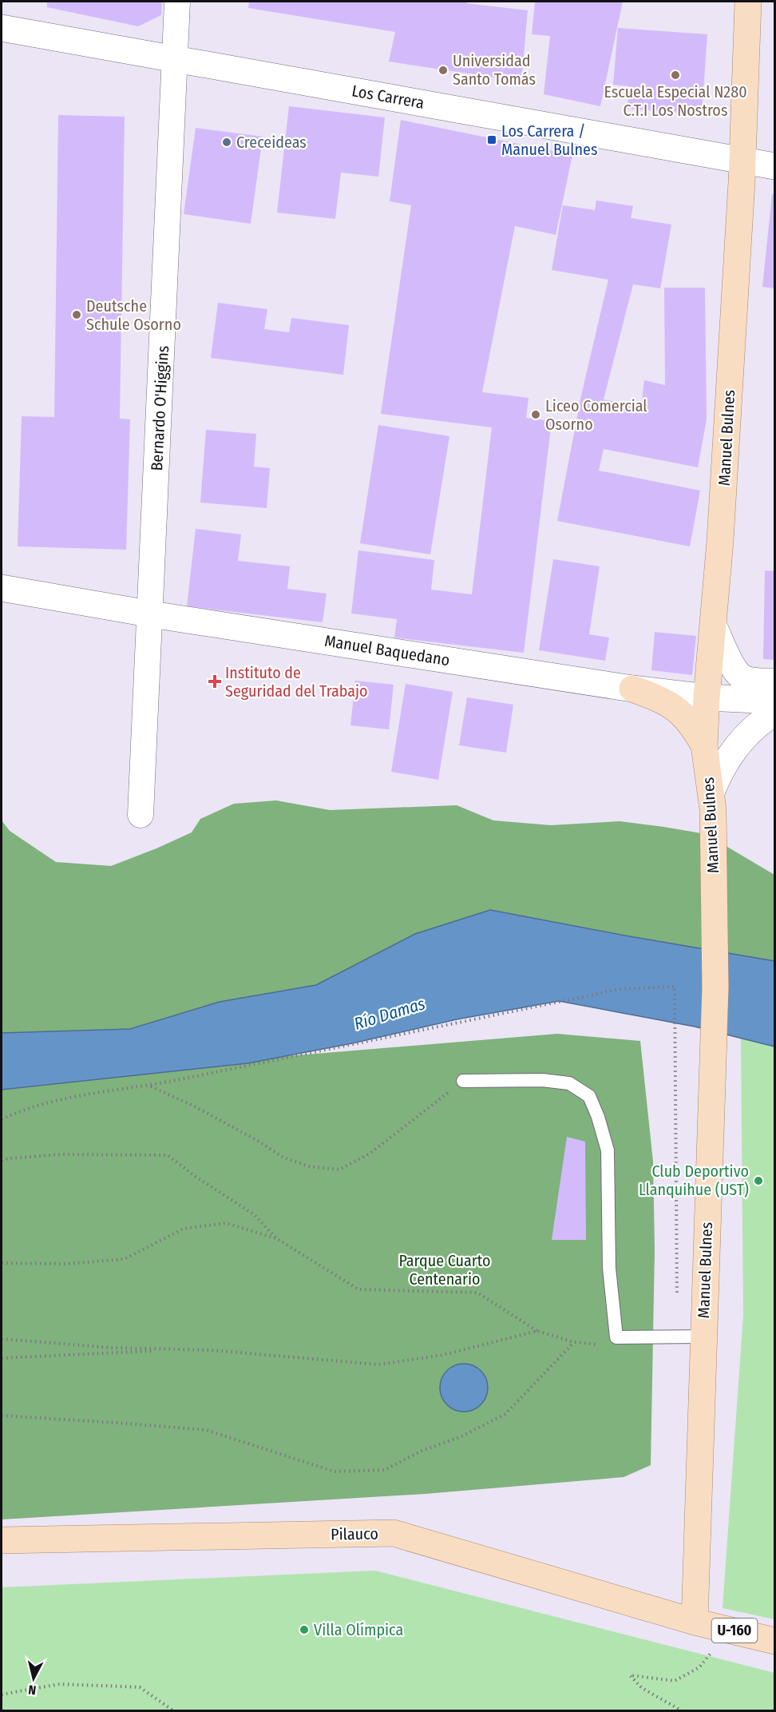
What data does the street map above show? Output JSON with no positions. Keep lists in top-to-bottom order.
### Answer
{
  "streets": {
    "main road": ["Manuel Bulnes", "Pilauco", "U-160"],
    "street": ["Los Carrera", "Bernardo O'Higgins", "Manuel Baquedano"]
  },
  "crossings": [
    ["Los Carrera", "Bernardo O'Higgins"],
    ["Los Carrera", "Manuel Bulnes"],
    ["Bernardo O'Higgins", "Manuel Baquedano"],
    ["Manuel Bulnes", "Manuel Baquedano"],
    ["Manuel Bulnes", "Pilauco"],
    ["Manuel Bulnes", "U-160"],
    ["Pilauco", "U-160"]
  ],
  "water": ["Río Damas"],
  "parks": ["Parque Cuarto Centenario"],
  "places": {
    "other": [
      "Universidad Santo Tomás",
      "Escuela Especial N280 C.T.I Los Nostros",
      "Creceideas",
      "Deutsche Schule Osorno",
      "Liceo Comercial Osorno",
      "Club Deportivo Llanquihue (UST)",
      "Villa Olímpica"
    ],
    "transit": ["Los Carrera / Manuel Bulnes"],
    "health": ["Instituto de Seguridad del Trabajo"]
  },
  "north": "bottom"
}
